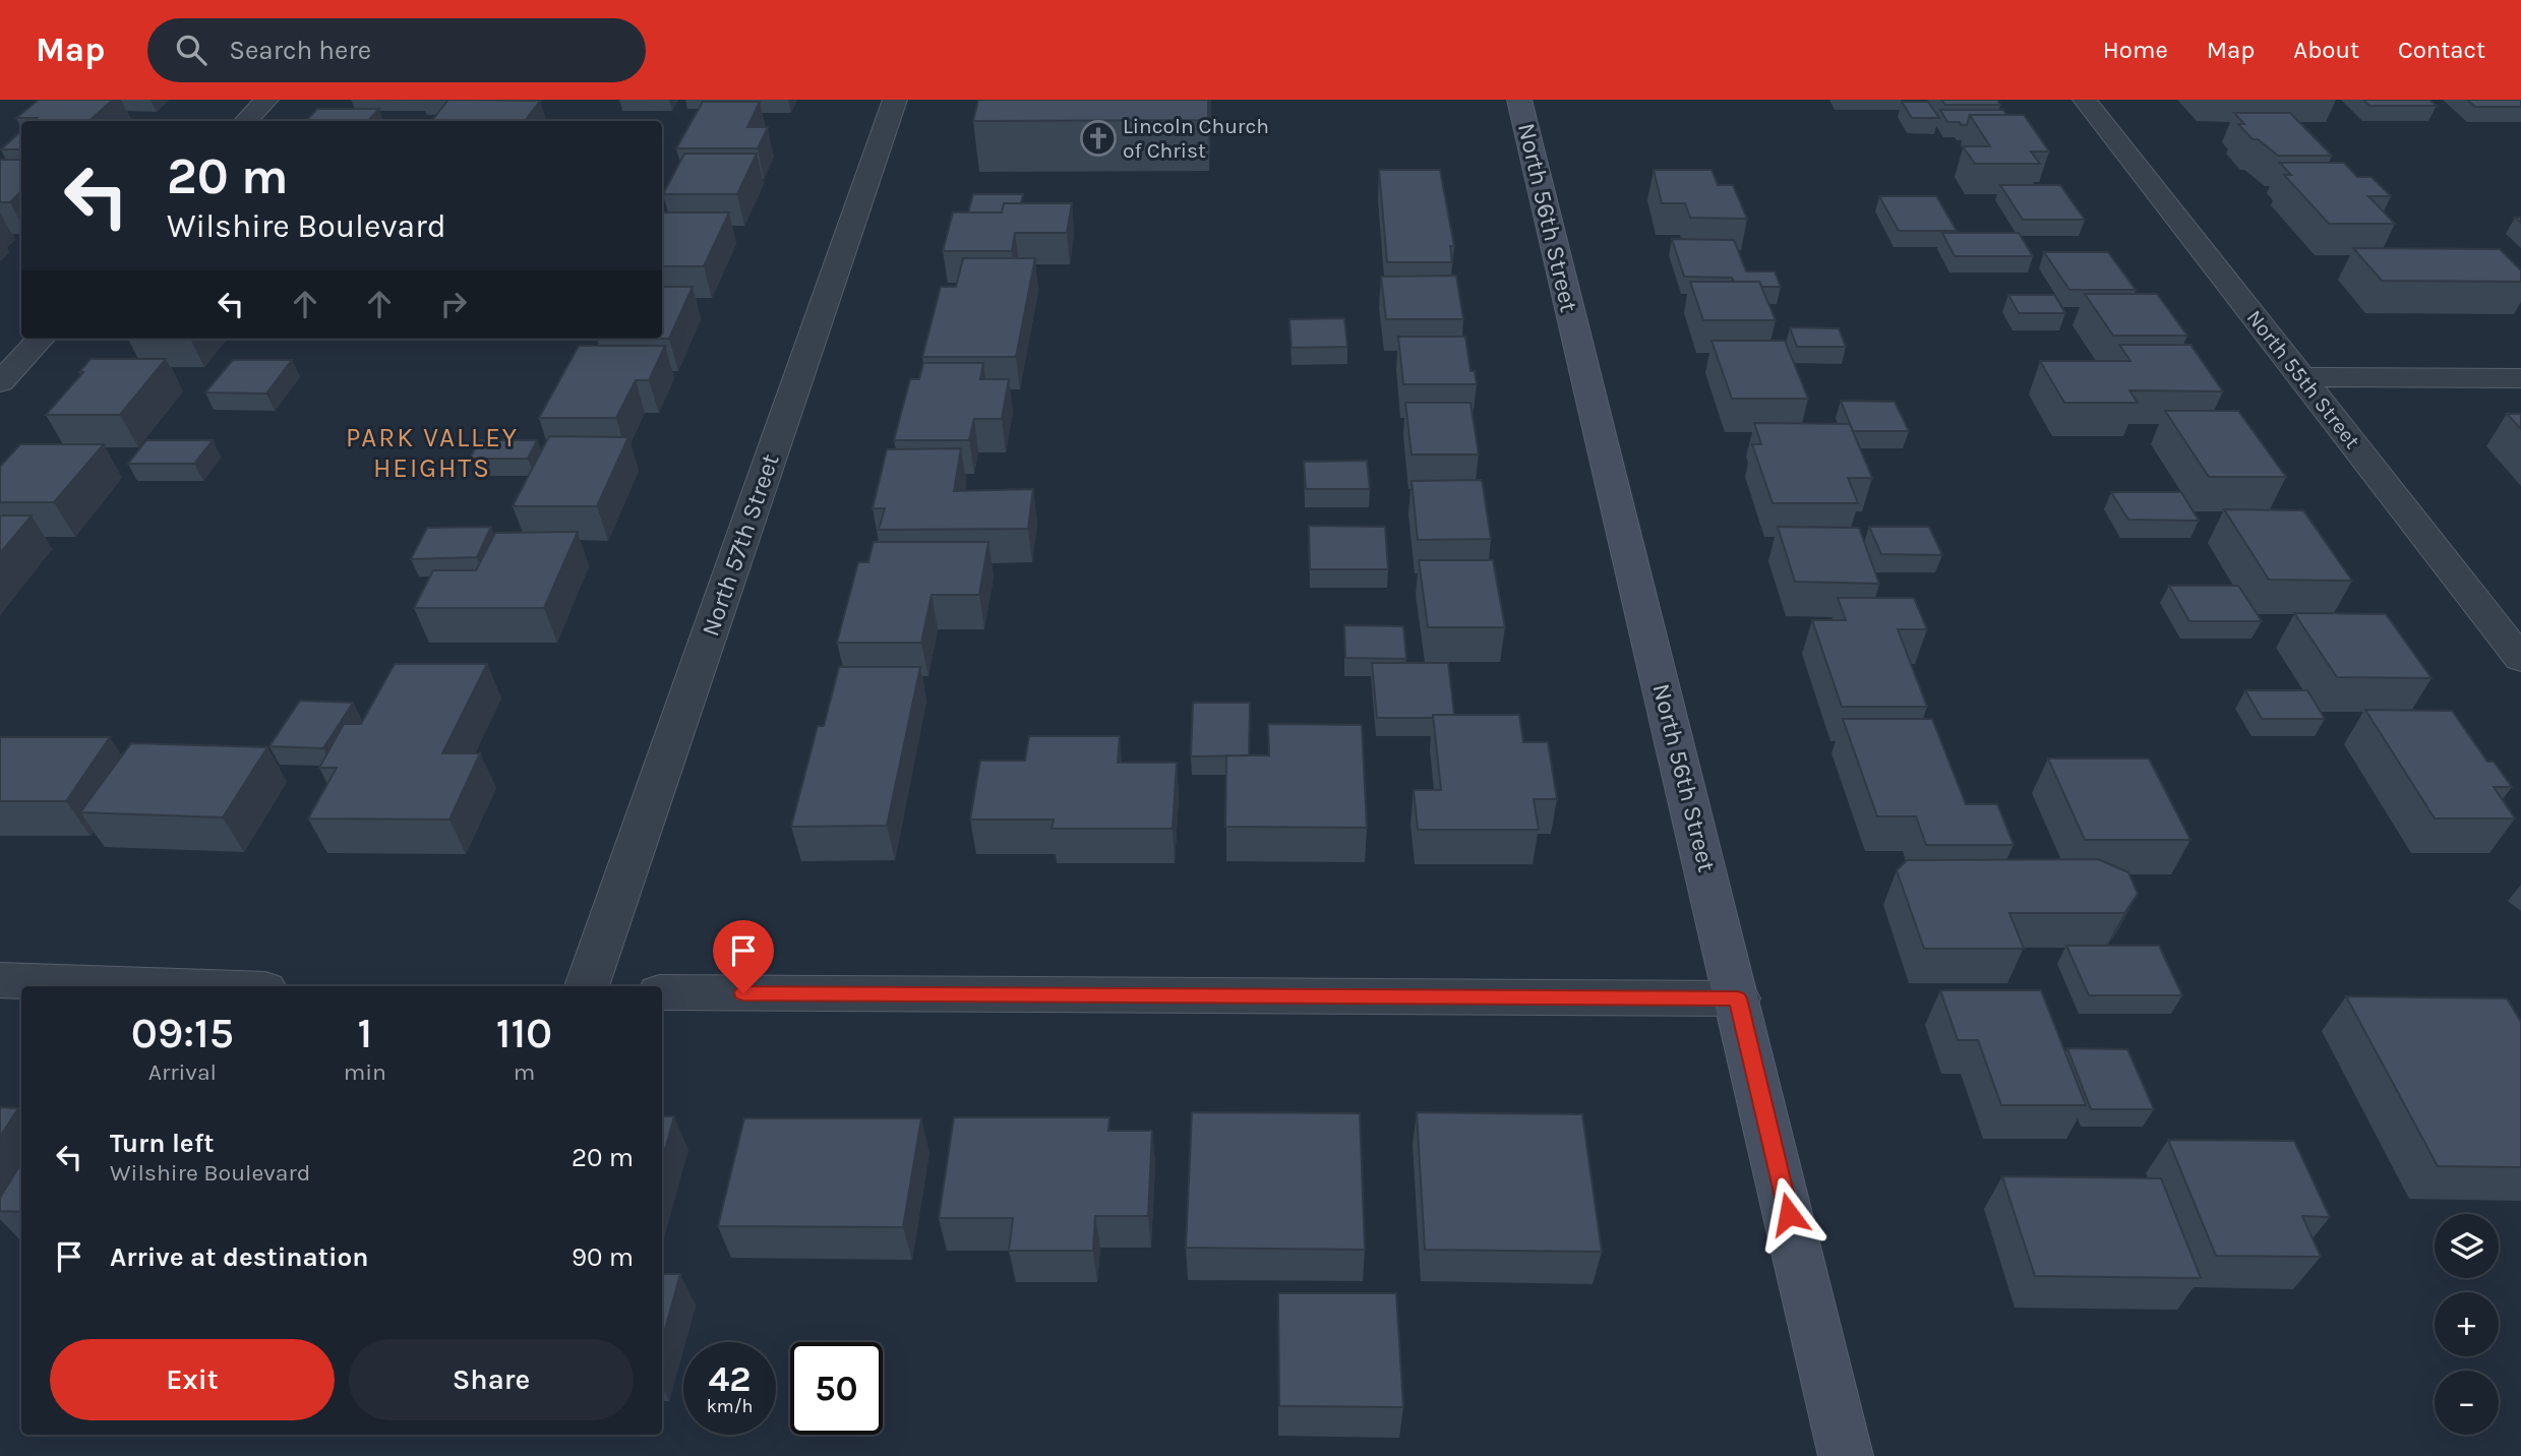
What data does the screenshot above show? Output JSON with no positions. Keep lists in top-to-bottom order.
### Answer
{
  "streets": {
    "main road": ["North 56th Street"],
    "street": ["North 55th Street", "North 57th Street"]
  },
  "districts": ["PARK VALLEY HEIGHTS"],
  "places": {
    "church": ["Lincoln Church of Christ"]
  },
  "page": {
    "header": "Map",
    "search": "Search here",
    "nav": [
      "Home",
      "Map",
      "About",
      "Contact"
    ],
    "turn": ["20 m", "Wilshire Boulevard"],
    "eta": [
      "09:15",
      "Arrival",
      "1",
      "min",
      "110",
      "m"
    ],
    "list": [
      {
        "name": "Turn left",
        "note": "Wilshire Boulevard",
        "value": "20 m"
      },
      {
        "name": "Arrive at destination",
        "value": "90 m"
      }
    ],
    "map_buttons": ["+", "−"],
    "buttons": ["Exit", "Share"],
    "speed": "42 km/h",
    "limit": "50"
  }
}
